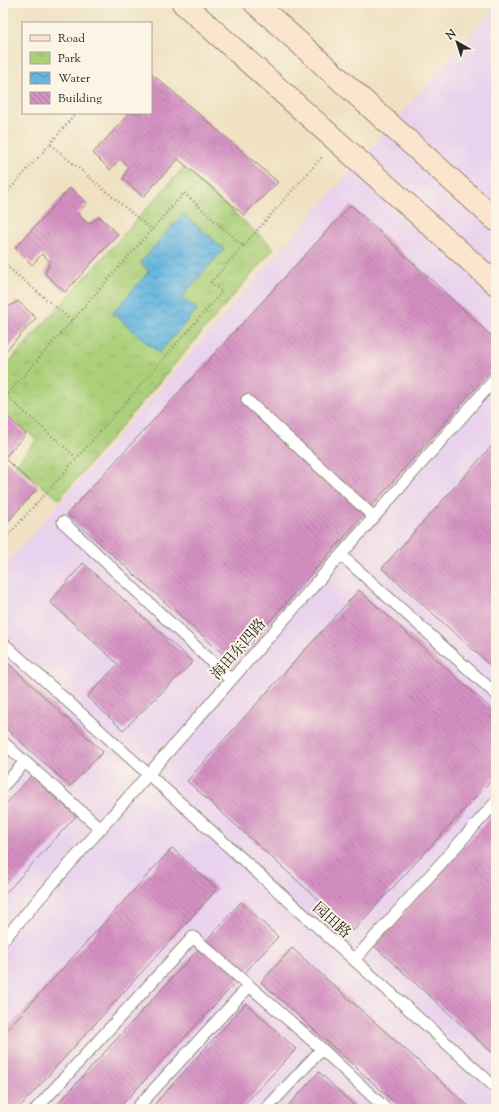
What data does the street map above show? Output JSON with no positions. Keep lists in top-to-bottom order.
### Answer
{
  "streets": {
    "lane": ["海田东四路", "园田路"]
  },
  "crossings": [
    ["海田东四路", "园田路"]
  ],
  "legend": [
    "Road",
    "Park",
    "Water",
    "Building"
  ],
  "north": "top left"
}
